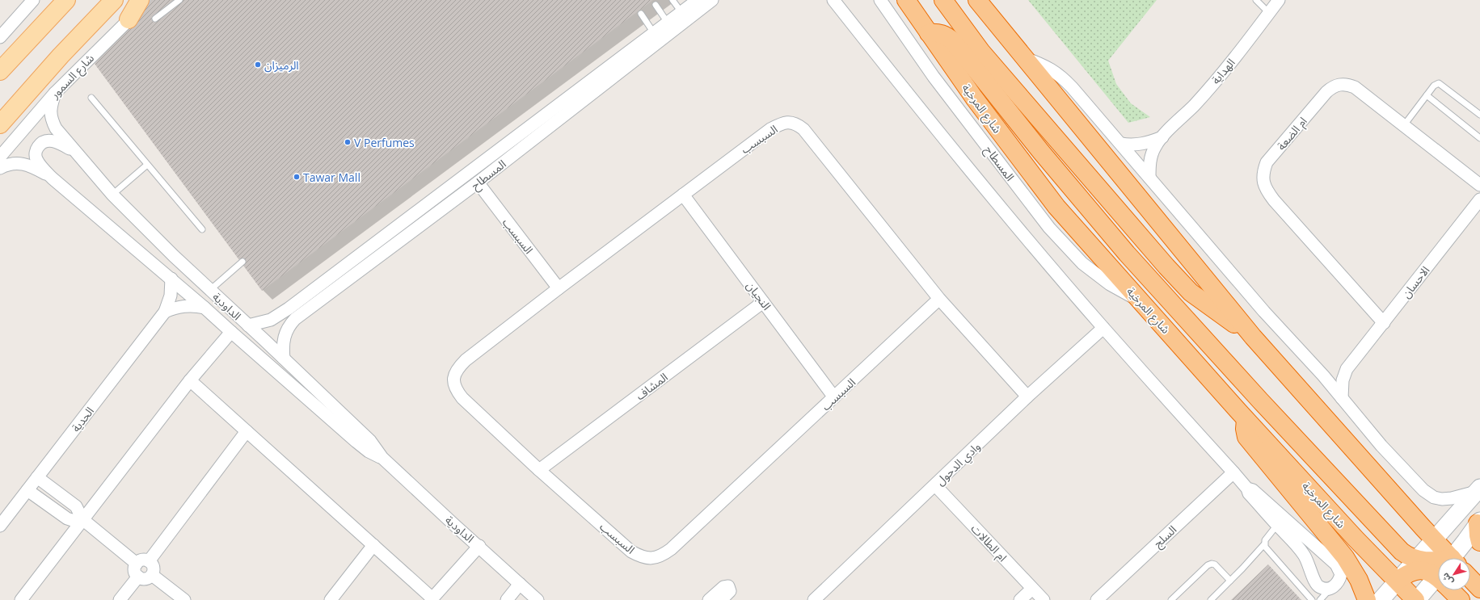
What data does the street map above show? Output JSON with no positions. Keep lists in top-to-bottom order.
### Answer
{
  "streets": {
    "highway": ["شارع المرخية"],
    "main road": ["شارع السمور"],
    "street": [
      "الهداية",
      "ام الضعة",
      "السبسب",
      "المسطاح",
      "الاحسان",
      "النجيان",
      "الداودية",
      "المشاف",
      "الحدية",
      "وادي الدحول",
      "السلج",
      "ام الطالات"
    ]
  },
  "crossings": [
    ["شارع السمور", "الداودية"],
    ["شارع المرخية", "المسطاح"],
    ["ام الضعة", "الاحسان"],
    ["السبسب", "المسطاح"],
    ["السبسب", "النجيان"],
    ["السبسب", "المشاف"],
    ["السبسب", "وادي الدحول"],
    ["المسطاح", "الداودية"],
    ["النجيان", "المشاف"],
    ["الداودية", "الحدية"],
    ["وادي الدحول", "ام الطالات"]
  ],
  "places": ["الرميزان", "V Perfumes", "Tawar Mall"],
  "north": "bottom left"
}
